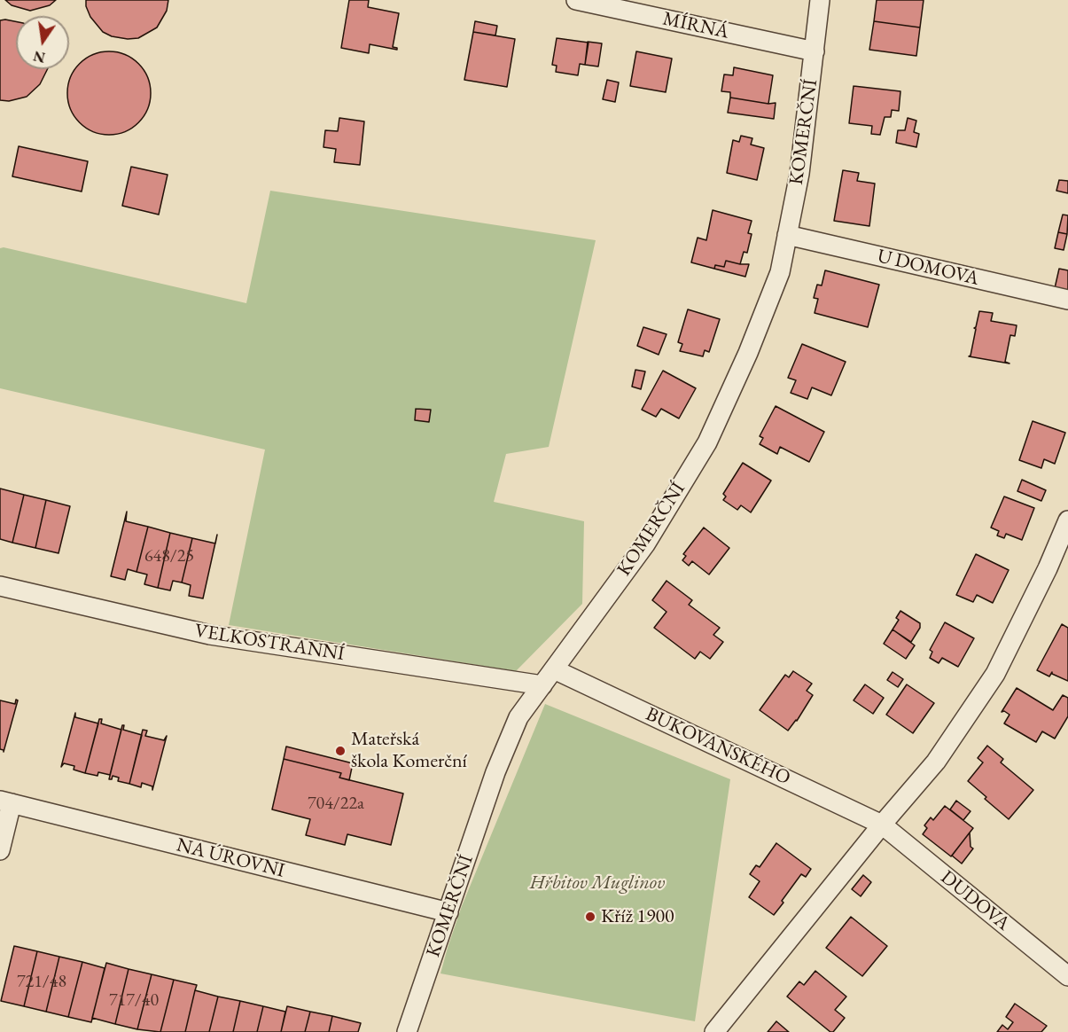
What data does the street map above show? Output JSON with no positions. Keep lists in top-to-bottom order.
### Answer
{
  "streets": {
    "street": [
      "MÍRNÁ",
      "KOMERČNÍ",
      "U DOMOVA",
      "VELKOSTRANNÍ",
      "BUKOVANSKÉHO",
      "NA ÚROVNI",
      "DUDOVA"
    ]
  },
  "crossings": [
    ["MÍRNÁ", "KOMERČNÍ"],
    ["KOMERČNÍ", "U DOMOVA"],
    ["KOMERČNÍ", "VELKOSTRANNÍ"],
    ["KOMERČNÍ", "BUKOVANSKÉHO"],
    ["KOMERČNÍ", "NA ÚROVNI"],
    ["BUKOVANSKÉHO", "DUDOVA"]
  ],
  "parks": ["Hřbitov Muglinov"],
  "places": ["Mateřská škola Komerční", "Kříž 1900"],
  "house_numbers": [
    "648/25",
    "704/22a",
    "721/48",
    "717/40"
  ],
  "north": "bottom"
}
